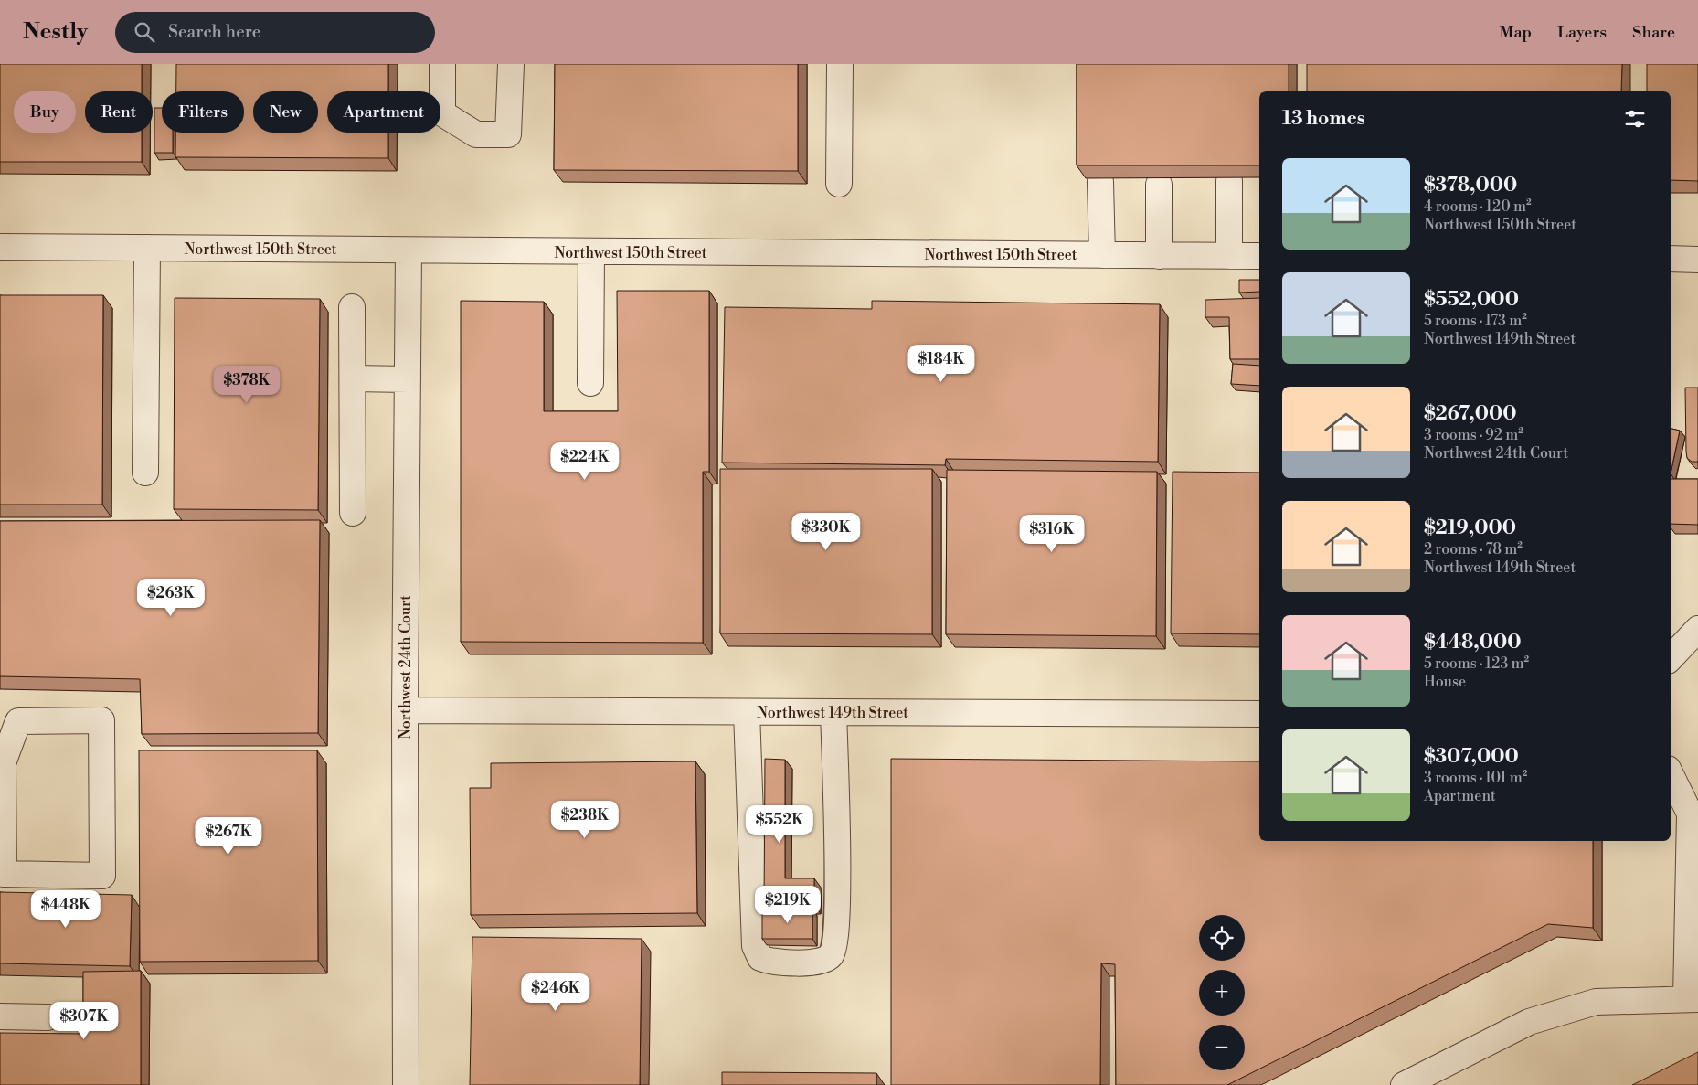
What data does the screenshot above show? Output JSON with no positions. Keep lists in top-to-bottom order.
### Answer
{
  "streets": {
    "street": ["Northwest 150th Street", "Northwest 24th Court", "Northwest 149th Street"]
  },
  "crossings": [
    ["Northwest 150th Street", "Northwest 24th Court"],
    ["Northwest 24th Court", "Northwest 149th Street"]
  ],
  "page": {
    "header": "Nestly",
    "search": "Search here",
    "nav": ["Map", "Layers", "Share"],
    "chip": [
      "Buy",
      "Rent",
      "Filters",
      "New",
      "Apartment"
    ],
    "heading": "13 homes",
    "list": [
      {
        "name": "$378,000",
        "note": "4 rooms · 120 m² · Northwest 150th Street"
      },
      {
        "name": "$552,000",
        "note": "5 rooms · 173 m² · Northwest 149th Street"
      },
      {
        "name": "$267,000",
        "note": "3 rooms · 92 m² · Northwest 24th Court"
      },
      {
        "name": "$219,000",
        "note": "2 rooms · 78 m² · Northwest 149th Street"
      },
      {
        "name": "$448,000",
        "note": "5 rooms · 123 m² · House"
      },
      {
        "name": "$307,000",
        "note": "3 rooms · 101 m² · Apartment"
      }
    ],
    "price": [
      "$184K",
      "$378K",
      "$224K",
      "$330K",
      "$316K",
      "$263K",
      "$238K",
      "$552K",
      "$267K",
      "$219K",
      "$448K",
      "$246K",
      "$307K"
    ],
    "map_buttons": ["+", "−"]
  }
}
